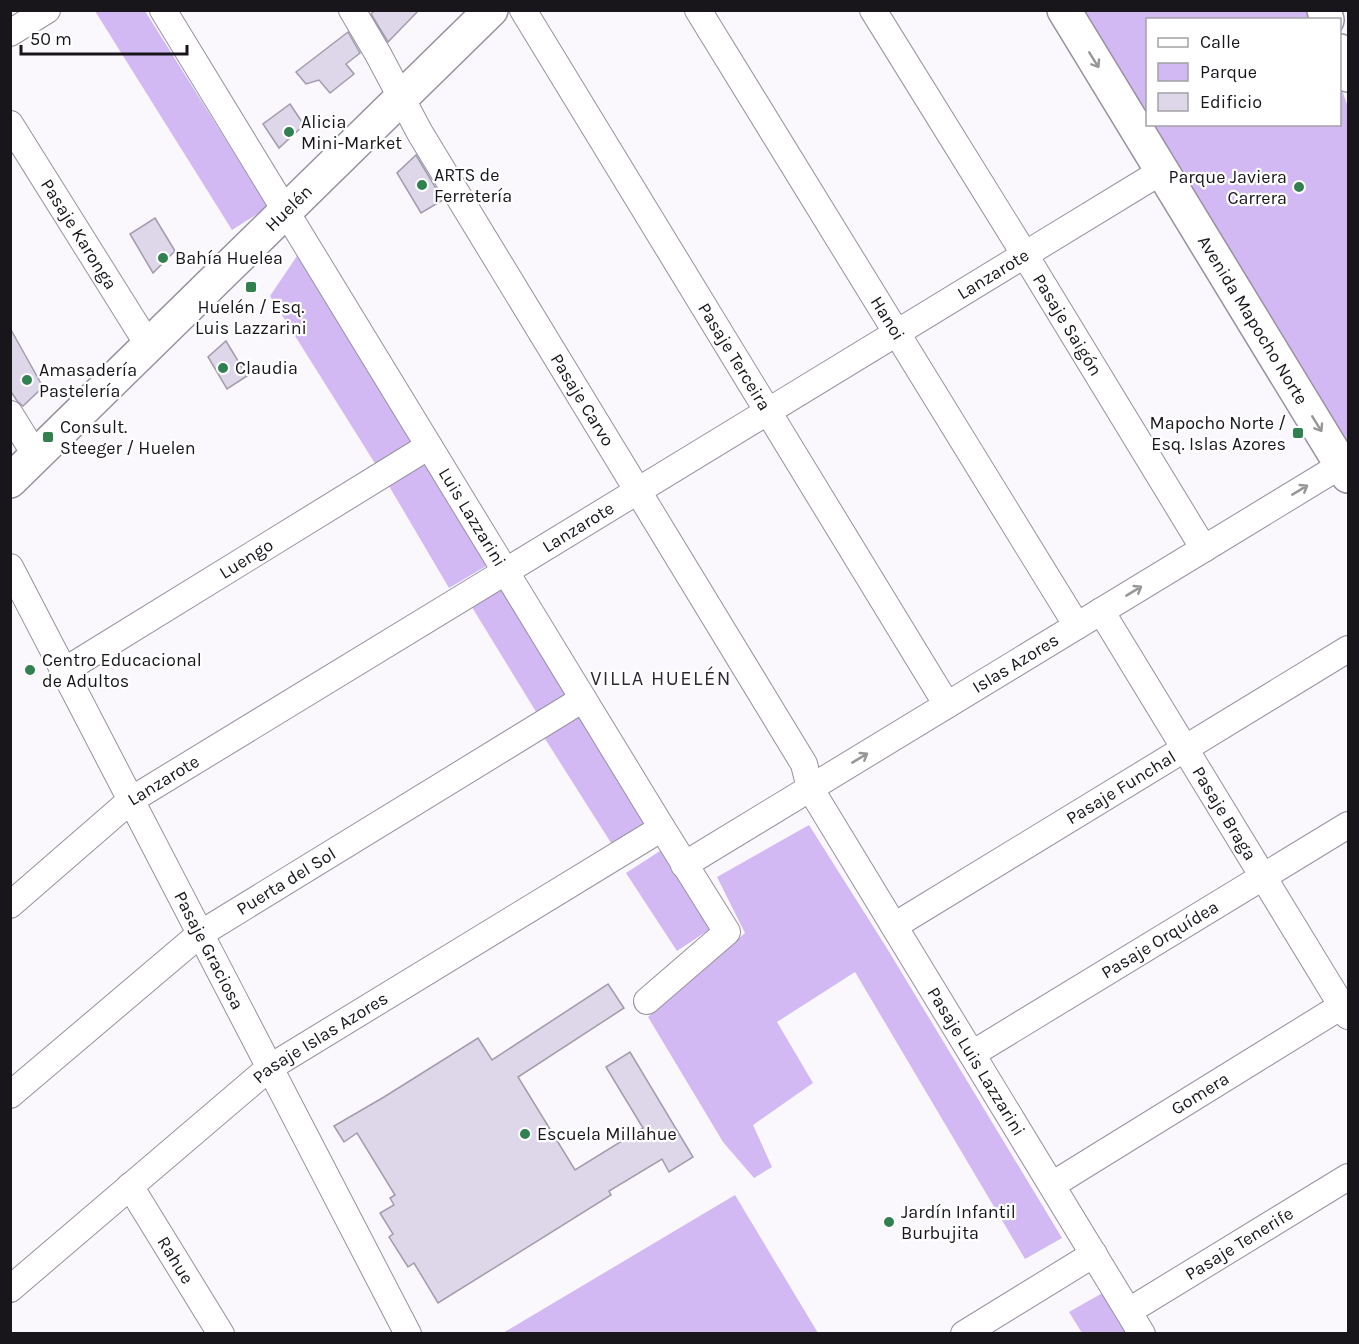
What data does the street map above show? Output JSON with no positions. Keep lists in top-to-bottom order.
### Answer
{
  "streets": {
    "main road": ["Huelén", "Avenida Mapocho Norte"],
    "street": [
      "Pasaje Karonga",
      "Lanzarote",
      "Hanoi",
      "Pasaje Saigón",
      "Pasaje Terceira",
      "Pasaje Carvo",
      "Luis Lazzarini",
      "Luengo",
      "Islas Azores",
      "Pasaje Funchal",
      "Pasaje Braga",
      "Puerta del Sol",
      "Pasaje Orquídea",
      "Pasaje Graciosa",
      "Pasaje Islas Azores",
      "Pasaje Luis Lazzarini",
      "Gomera",
      "Pasaje Tenerife",
      "Rahue"
    ]
  },
  "crossings": [
    ["Huelén", "Pasaje Karonga"],
    ["Huelén", "Pasaje Carvo"],
    ["Huelén", "Luis Lazzarini"],
    ["Lanzarote", "Hanoi"],
    ["Lanzarote", "Avenida Mapocho Norte"],
    ["Lanzarote", "Pasaje Saigón"],
    ["Lanzarote", "Pasaje Terceira"],
    ["Lanzarote", "Pasaje Carvo"],
    ["Lanzarote", "Luis Lazzarini"],
    ["Lanzarote", "Pasaje Graciosa"],
    ["Hanoi", "Islas Azores"],
    ["Avenida Mapocho Norte", "Islas Azores"],
    ["Pasaje Saigón", "Islas Azores"],
    ["Pasaje Terceira", "Islas Azores"],
    ["Pasaje Carvo", "Islas Azores"],
    ["Pasaje Carvo", "Pasaje Luis Lazzarini"],
    ["Luis Lazzarini", "Luengo"],
    ["Luis Lazzarini", "Islas Azores"],
    ["Luis Lazzarini", "Puerta del Sol"],
    ["Luis Lazzarini", "Pasaje Islas Azores"],
    ["Luengo", "Pasaje Graciosa"],
    ["Islas Azores", "Pasaje Braga"],
    ["Islas Azores", "Pasaje Luis Lazzarini"],
    ["Pasaje Funchal", "Pasaje Braga"],
    ["Pasaje Funchal", "Pasaje Luis Lazzarini"],
    ["Pasaje Braga", "Pasaje Orquídea"],
    ["Pasaje Braga", "Gomera"],
    ["Puerta del Sol", "Pasaje Graciosa"],
    ["Pasaje Orquídea", "Pasaje Luis Lazzarini"],
    ["Pasaje Graciosa", "Pasaje Islas Azores"],
    ["Pasaje Islas Azores", "Rahue"],
    ["Pasaje Luis Lazzarini", "Gomera"],
    ["Pasaje Luis Lazzarini", "Pasaje Tenerife"]
  ],
  "one_way": ["Avenida Mapocho Norte", "Islas Azores"],
  "districts": ["VILLA HUELÉN"],
  "places": {
    "other": [
      "Alicia Mini-Market",
      "ARTS de Ferretería",
      "Parque Javiera Carrera",
      "Bahía Huelea",
      "Claudia",
      "Amasadería Pastelería",
      "Centro Educacional de Adultos",
      "Escuela Millahue",
      "Jardín Infantil Burbujita"
    ],
    "transit": ["Huelén / Esq. Luis Lazzarini", "Mapocho Norte / Esq. Islas Azores", "Consult. Steeger / Huelen"]
  },
  "legend": ["Calle", "Parque", "Edificio"],
  "scale_bar": "50 m"
}
